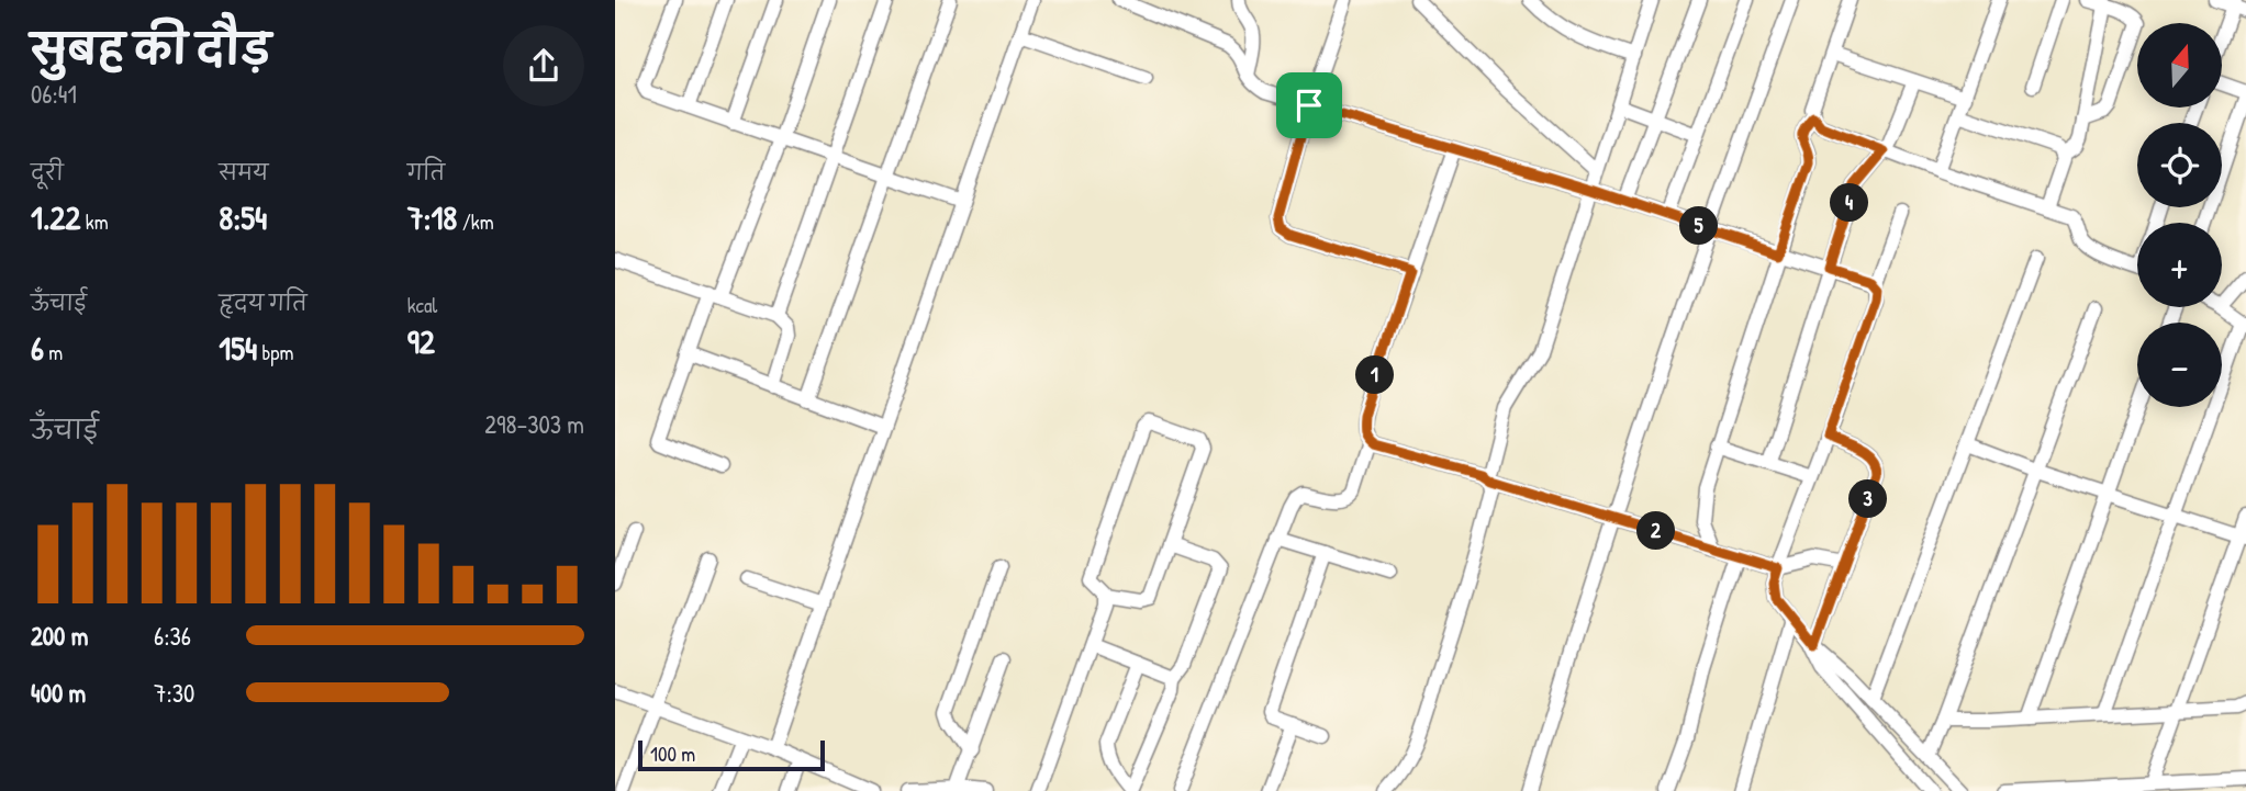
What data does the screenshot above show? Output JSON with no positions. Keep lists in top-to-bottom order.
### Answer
{
  "scale_bar": "100 m",
  "north": "top",
  "page": {
    "heading": ["सुबह की दौड़", "06:41"],
    "map_buttons": ["+", "−"],
    "stats": [
      ["दूरी", "1.22 km"],
      ["समय", "8:54"],
      ["गति", "7:18 /km"],
      ["ऊँचाई", "6 m"],
      ["हृदय गति", "154 bpm"],
      ["kcal", "92"]
    ],
    "pins": [
      "4",
      "5",
      "1",
      "3",
      "2"
    ],
    "chart": ["ऊँचाई", "298–303 m"],
    "list": [
      {
        "name": "200 m",
        "note": "6:36"
      },
      {
        "name": "400 m",
        "note": "7:30"
      }
    ],
    "scale": "100 m"
  }
}
